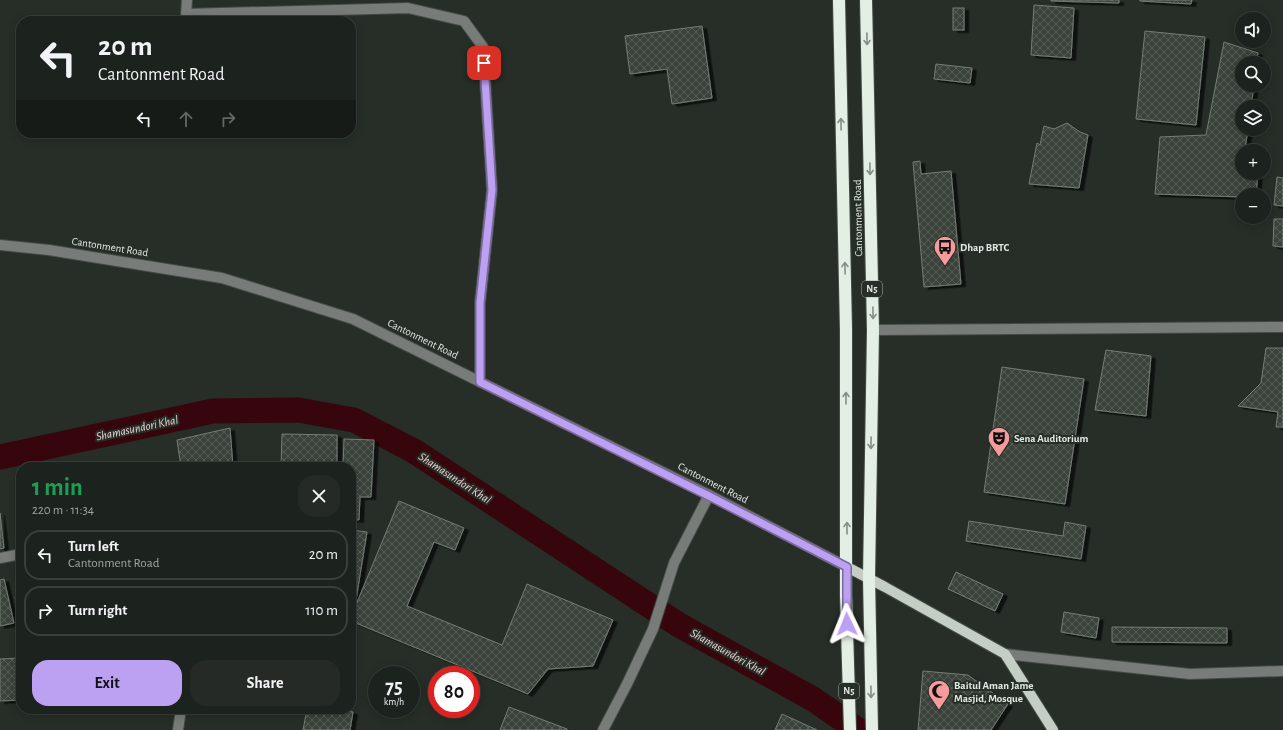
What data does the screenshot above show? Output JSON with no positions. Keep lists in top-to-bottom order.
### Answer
{
  "streets": {
    "highway": ["Cantonment Road", "N5"]
  },
  "crossings": [
    ["Cantonment Road", "N5"]
  ],
  "water": ["Shamasundori Khal"],
  "places": {
    "bus stop": ["Dhap BRTC"],
    "theatre": ["Sena Auditorium"],
    "mosque": ["Baitul Aman Jame Masjid, Mosque"]
  },
  "page": {
    "map_buttons": ["+", "−"],
    "turn": ["20 m", "Cantonment Road"],
    "heading": ["1 min", "220 m · 11:34"],
    "list": [
      {
        "name": "Turn left",
        "note": "Cantonment Road",
        "value": "20 m"
      },
      {
        "name": "Turn right",
        "value": "110 m"
      }
    ],
    "buttons": ["Exit", "Share"],
    "speed": "75 km/h",
    "limit": "80"
  }
}
